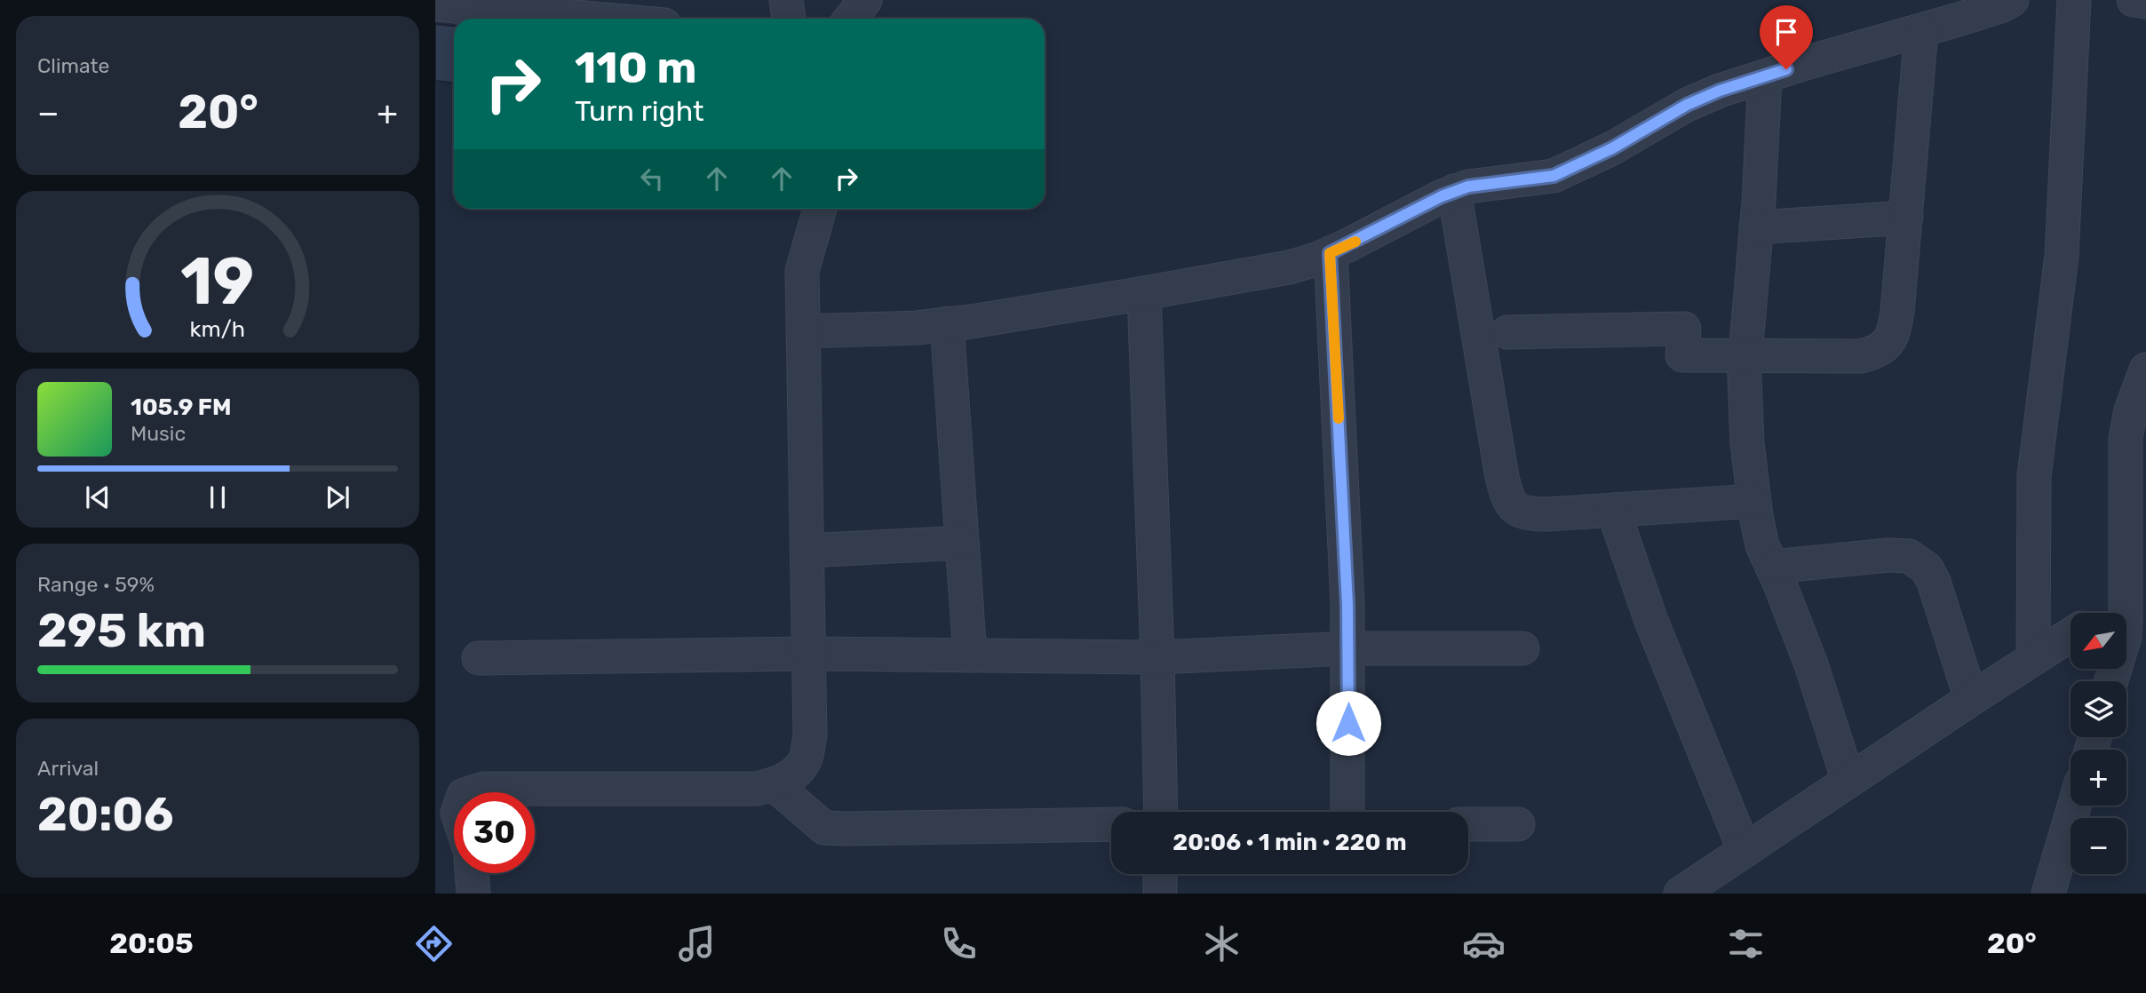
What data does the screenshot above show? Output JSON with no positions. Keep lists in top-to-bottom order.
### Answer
{
  "north": "bottom left",
  "page": {
    "tile": [
      "Climate",
      ["Range · 59%", "295 km"],
      ["Arrival", "20:06"]
    ],
    "turn": ["110 m", "Turn right"],
    "heat": ["−", "20°", "+"],
    "song": ["105.9 FM", "Music"],
    "map_buttons": ["+", "−"],
    "limit": "30",
    "trip": "20:06 · 1 min · 220 m",
    "tabs": ["20:05", "20°"],
    "gauge": ["19", "km/h"]
  }
}
